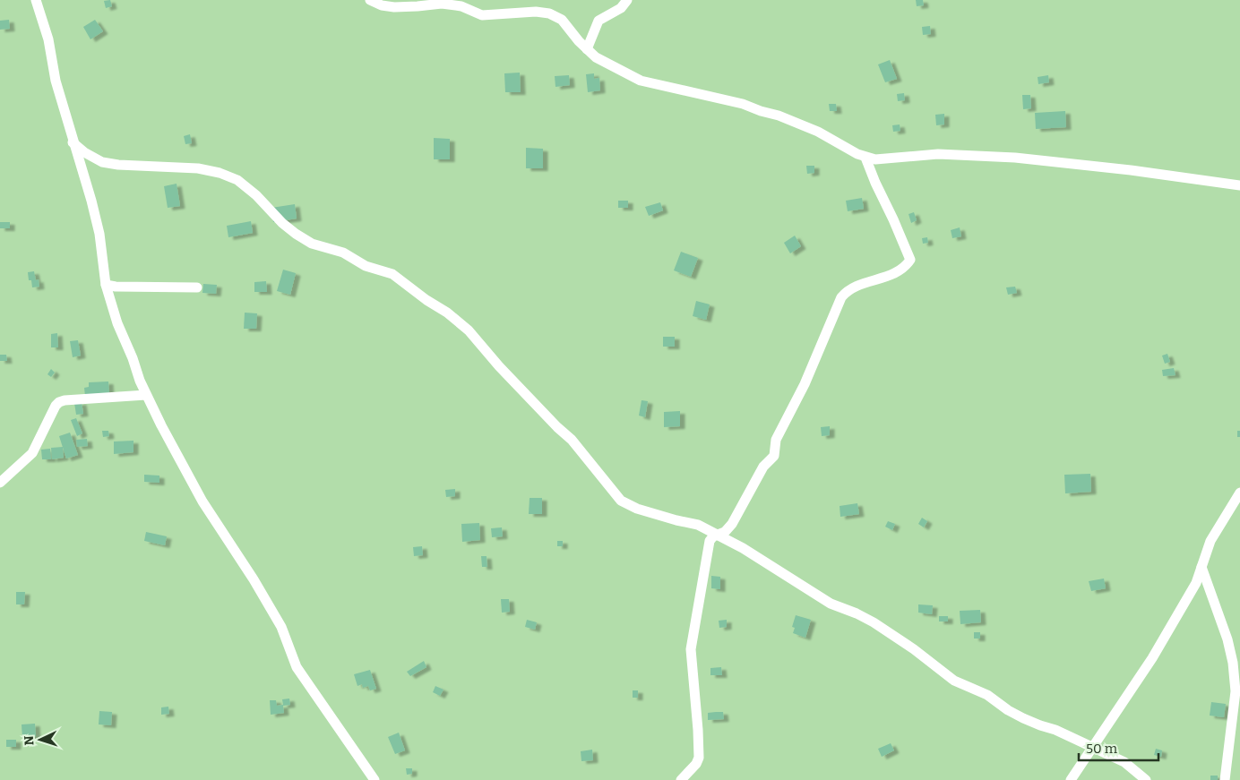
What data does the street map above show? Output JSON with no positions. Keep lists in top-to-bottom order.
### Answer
{
  "scale_bar": "50 m",
  "north": "left"
}
